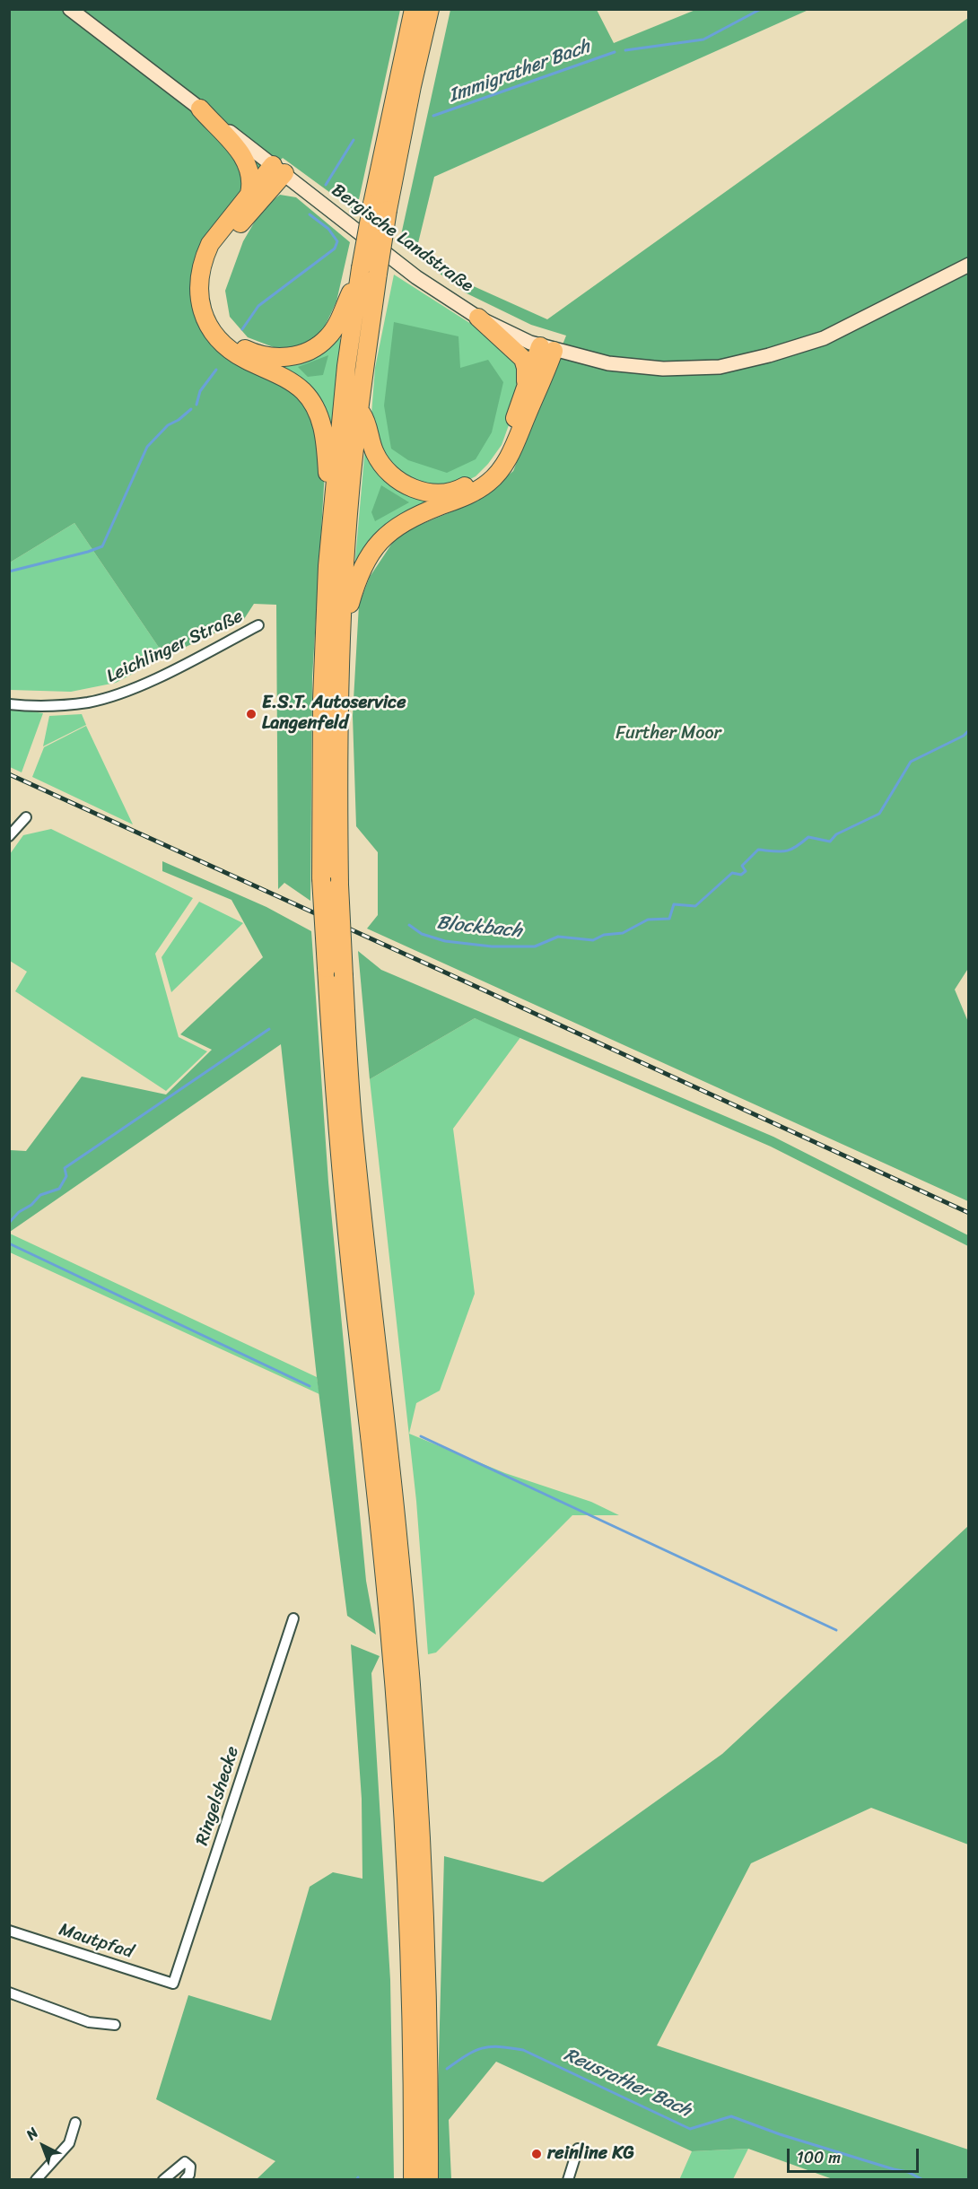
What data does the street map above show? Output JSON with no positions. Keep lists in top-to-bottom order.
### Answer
{
  "streets": {
    "main road": ["Bergische Landstraße"],
    "street": ["Leichlinger Straße", "Ringelshecke", "Mautpfad"]
  },
  "crossings": [
    ["Ringelshecke", "Mautpfad"]
  ],
  "water": ["Immigrather Bach", "Blockbach", "Reusrather Bach"],
  "parks": ["Further Moor"],
  "places": ["E.S.T. Autoservice Langenfeld", "reinline KG"],
  "scale_bar": "100 m",
  "north": "top left"
}
